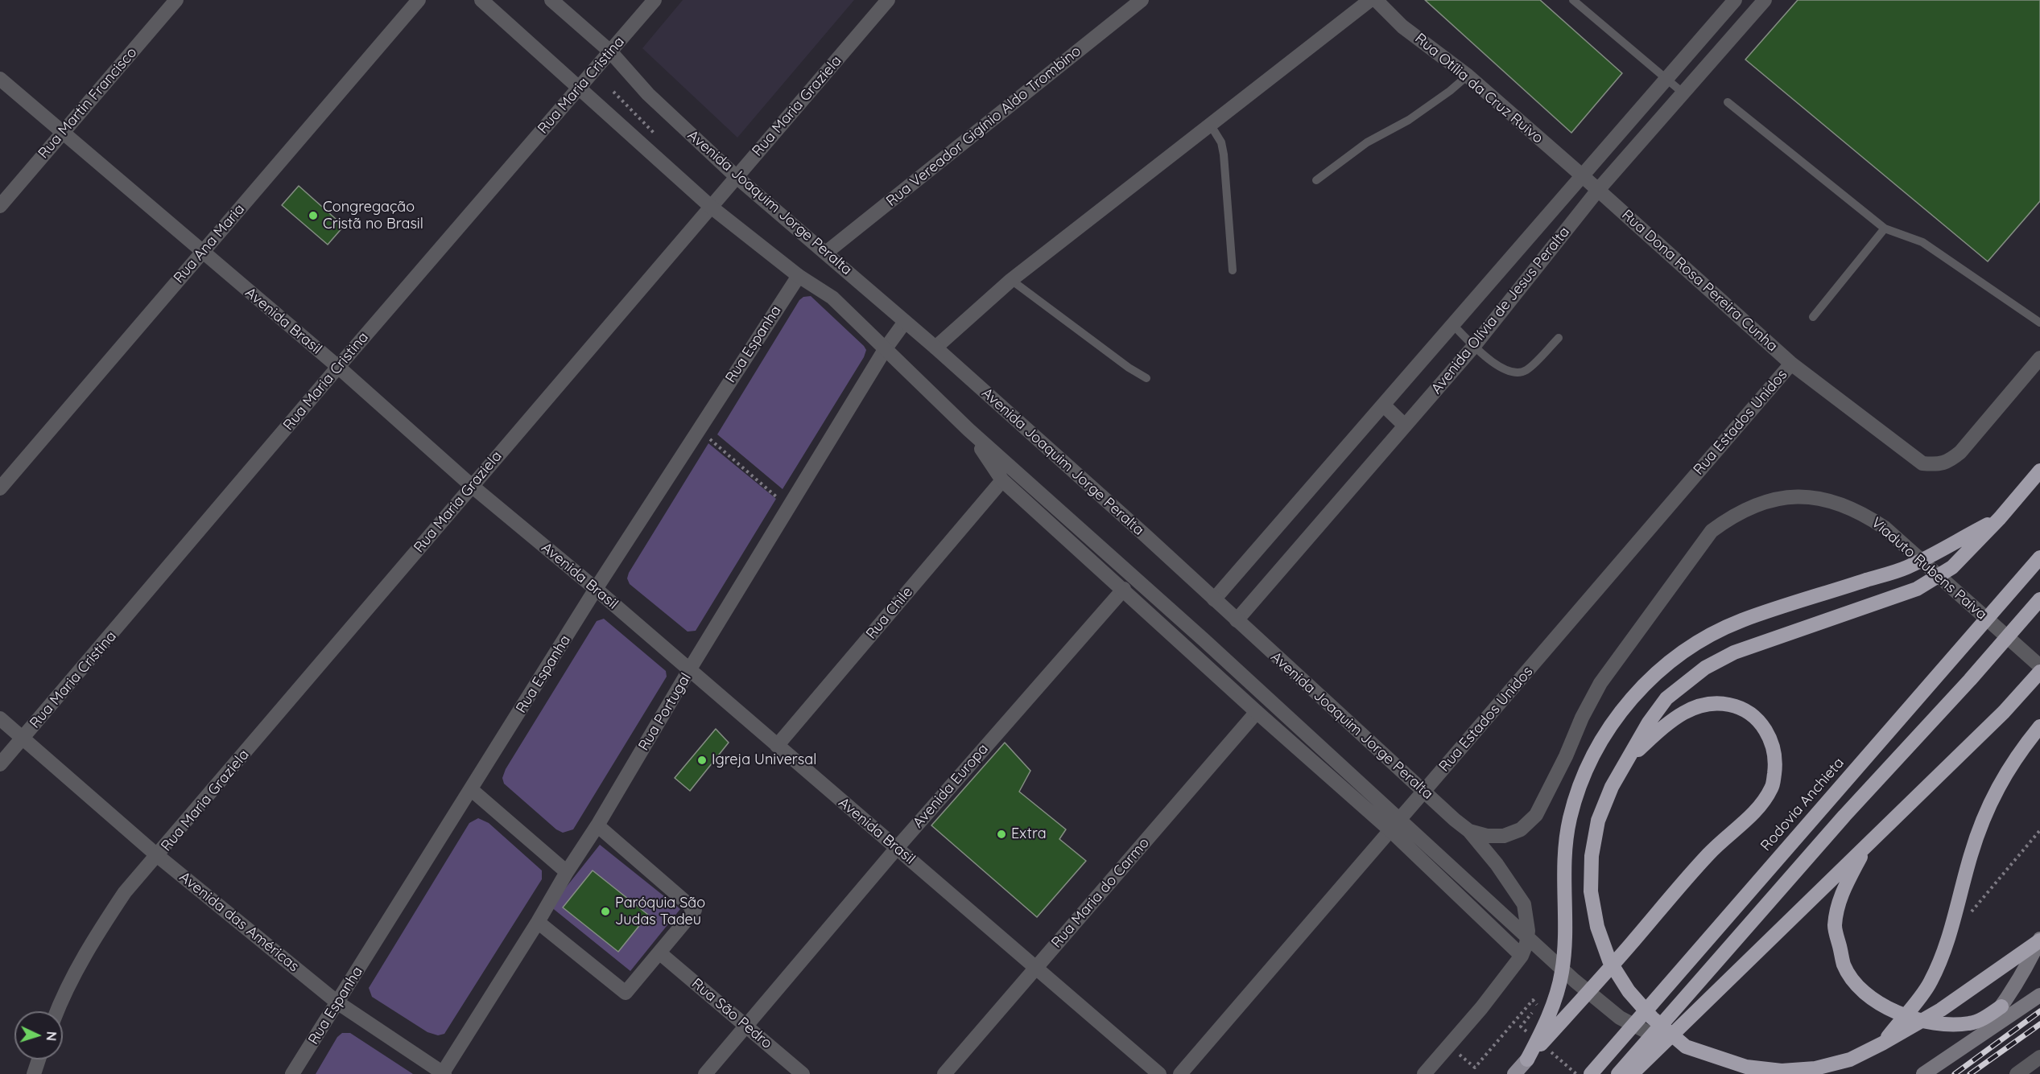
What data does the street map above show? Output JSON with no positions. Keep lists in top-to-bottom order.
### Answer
{
  "streets": {
    "highway": ["Rodovia Anchieta"],
    "street": [
      "Rua Maria Cristina",
      "Rua Otília da Cruz Ruivo",
      "Rua Martin Francisco",
      "Rua Maria Graziela",
      "Rua Vereador Gigínio Aldo Trombino",
      "Avenida Joaquim Jorge Peralta",
      "Rua Ana Maria",
      "Rua Dona Rosa Pereira Cunha",
      "Avenida Olívia de Jesus Peralta",
      "Avenida Brasil",
      "Rua Espanha",
      "Rua Estados Unidos",
      "Viaduto Rubens Paiva",
      "Rua Chile",
      "Rua Portugal",
      "Avenida Europa",
      "Rua Maria do Carmo",
      "Avenida das Américas",
      "Rua São Pedro"
    ]
  },
  "crossings": [
    ["Rua Maria Cristina", "Avenida Joaquim Jorge Peralta"],
    ["Rua Maria Cristina", "Avenida Brasil"],
    ["Rua Maria Cristina", "Avenida das Américas"],
    ["Rua Otília da Cruz Ruivo", "Rua Dona Rosa Pereira Cunha"],
    ["Rua Otília da Cruz Ruivo", "Avenida Olívia de Jesus Peralta"],
    ["Rua Martin Francisco", "Avenida Brasil"],
    ["Rua Maria Graziela", "Avenida Joaquim Jorge Peralta"],
    ["Rua Maria Graziela", "Avenida Brasil"],
    ["Rua Maria Graziela", "Avenida das Américas"],
    ["Rua Vereador Gigínio Aldo Trombino", "Avenida Joaquim Jorge Peralta"],
    ["Avenida Joaquim Jorge Peralta", "Avenida Olívia de Jesus Peralta"],
    ["Avenida Joaquim Jorge Peralta", "Rua Estados Unidos"],
    ["Avenida Joaquim Jorge Peralta", "Viaduto Rubens Paiva"],
    ["Avenida Joaquim Jorge Peralta", "Rua Portugal"],
    ["Rua Ana Maria", "Avenida Brasil"],
    ["Rua Dona Rosa Pereira Cunha", "Avenida Olívia de Jesus Peralta"],
    ["Rua Dona Rosa Pereira Cunha", "Rua Estados Unidos"],
    ["Avenida Brasil", "Rua Espanha"],
    ["Avenida Brasil", "Rua Chile"],
    ["Avenida Brasil", "Rua Portugal"],
    ["Avenida Brasil", "Avenida Europa"],
    ["Avenida Brasil", "Rua Maria do Carmo"],
    ["Rua Espanha", "Avenida das Américas"],
    ["Rua Portugal", "Avenida das Américas"],
    ["Avenida Europa", "Rua São Pedro"]
  ],
  "places": [
    "Congregação Cristã no Brasil",
    "Igreja Universal",
    "Extra",
    "Paróquia São Judas Tadeu"
  ],
  "north": "right"
}
